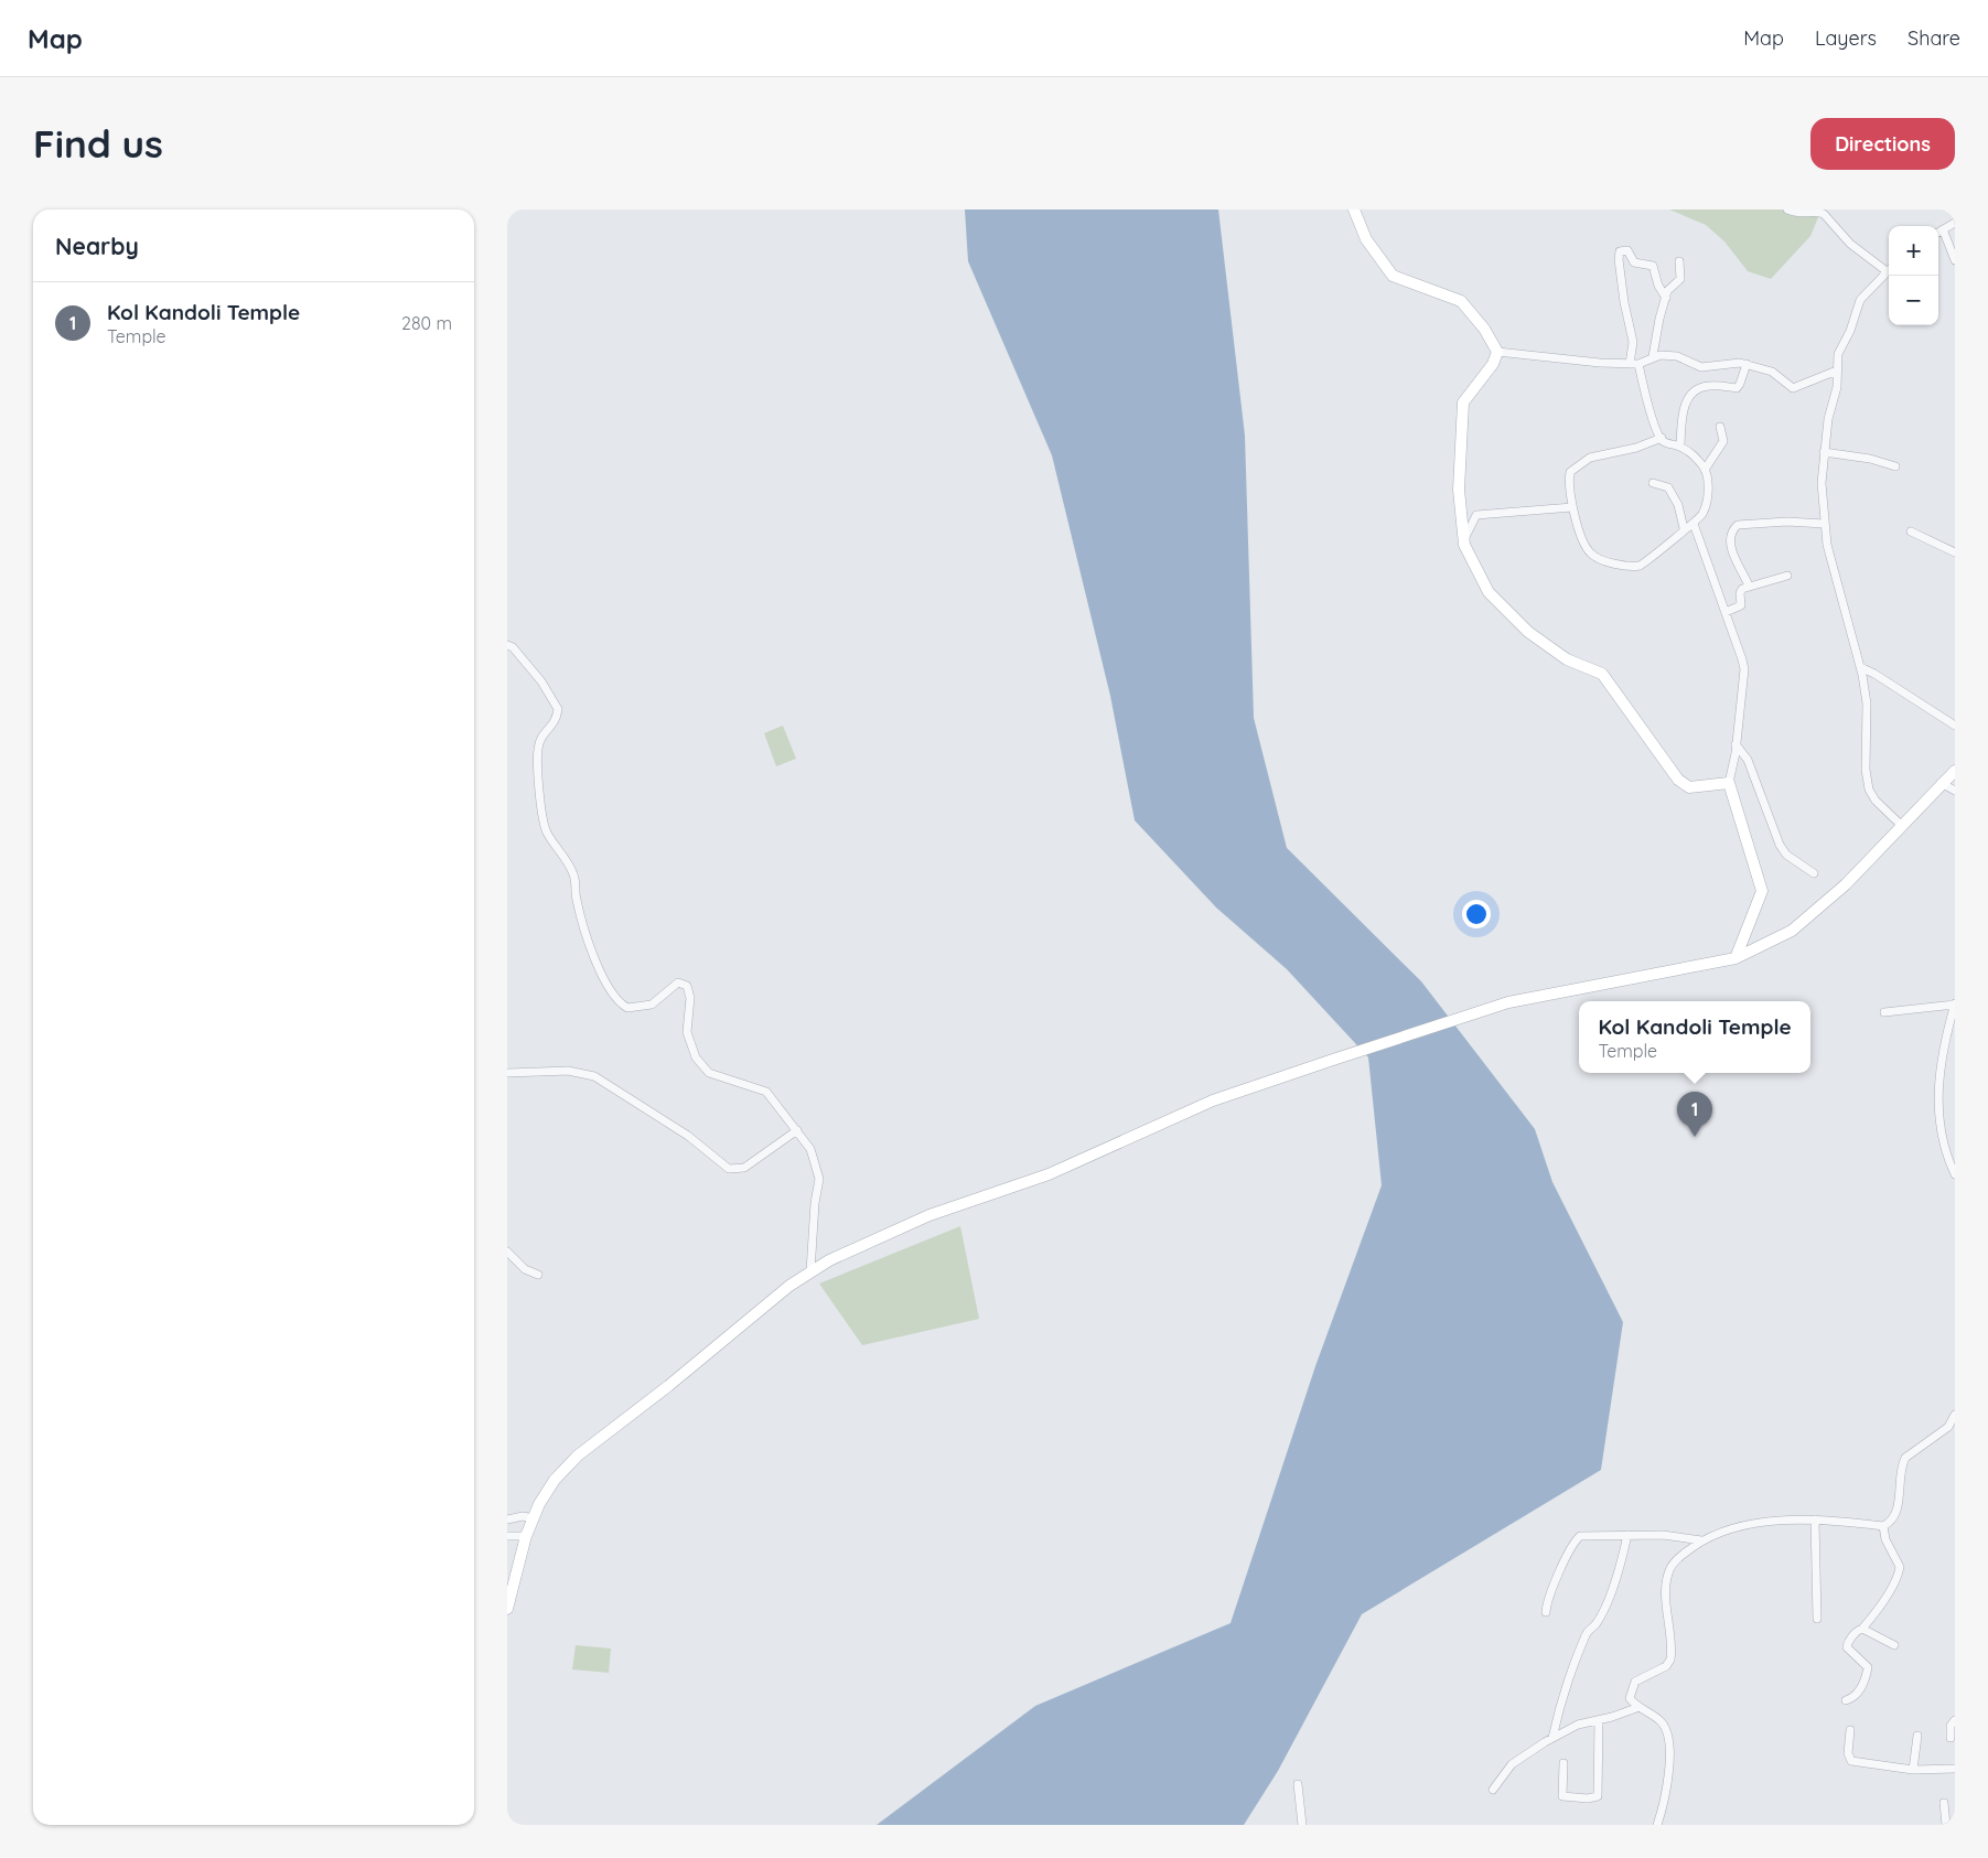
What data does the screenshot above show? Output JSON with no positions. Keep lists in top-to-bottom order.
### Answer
{
  "page": {
    "header": "Map",
    "nav": ["Map", "Layers", "Share"],
    "buttons": "Directions",
    "title": "Find us",
    "heading": "Nearby",
    "map_buttons": ["+", "−"],
    "list": [
      {
        "mark": "1",
        "name": "Kol Kandoli Temple",
        "note": "Temple",
        "value": "280 m"
      }
    ],
    "popup": ["Kol Kandoli Temple", "Temple"],
    "pins": "1"
  }
}
